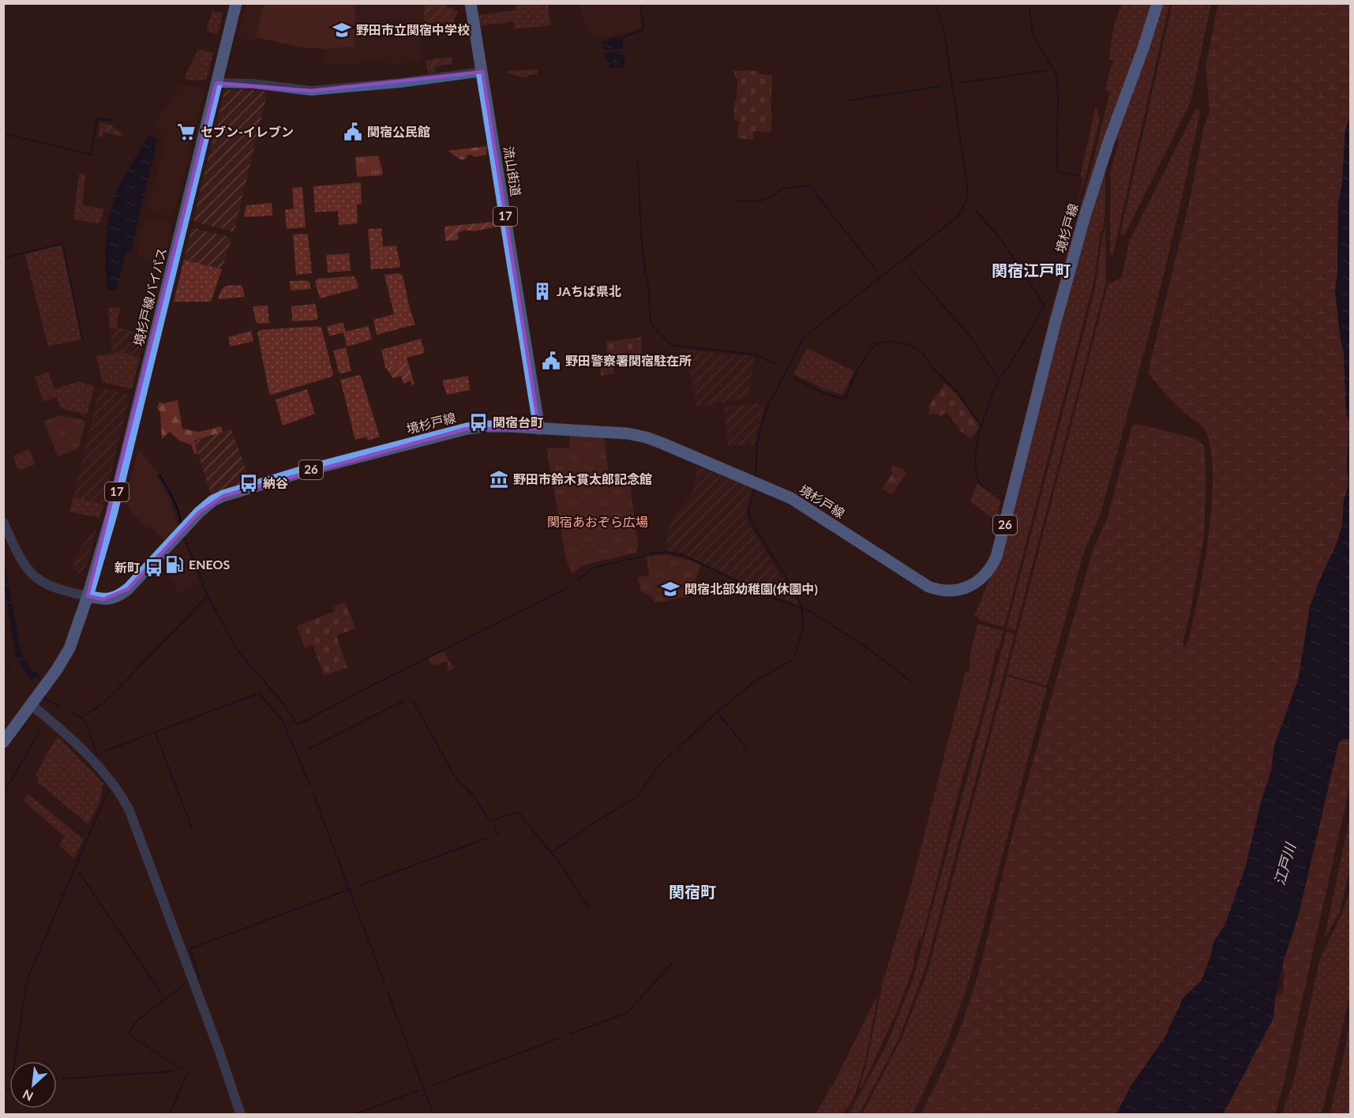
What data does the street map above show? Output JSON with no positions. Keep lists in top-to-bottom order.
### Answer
{
  "streets": {
    "main road": [
      "流山街道",
      "17",
      "境杉戸線",
      "境杉戸線バイパス",
      "26"
    ]
  },
  "crossings": [
    ["流山街道", "境杉戸線"],
    ["17", "境杉戸線"],
    ["17", "境杉戸線バイパス"],
    ["境杉戸線", "境杉戸線バイパス"]
  ],
  "districts": ["関宿江戸町", "関宿町"],
  "water": ["江戸川"],
  "parks": ["関宿あおぞら広場"],
  "places": {
    "school or university": ["野田市立関宿中学校", "関宿北部幼稚園(休園中)"],
    "supermarket": ["セブン-イレブン"],
    "public building": ["関宿公民館", "野田警察署関宿駐在所"],
    "building": ["JAちば県北"],
    "bus stop": ["関宿台町", "納谷", "新町"],
    "museum": ["野田市鈴木貫太郎記念館"],
    "fuel station": ["ENEOS"]
  },
  "north": "bottom left"
}
